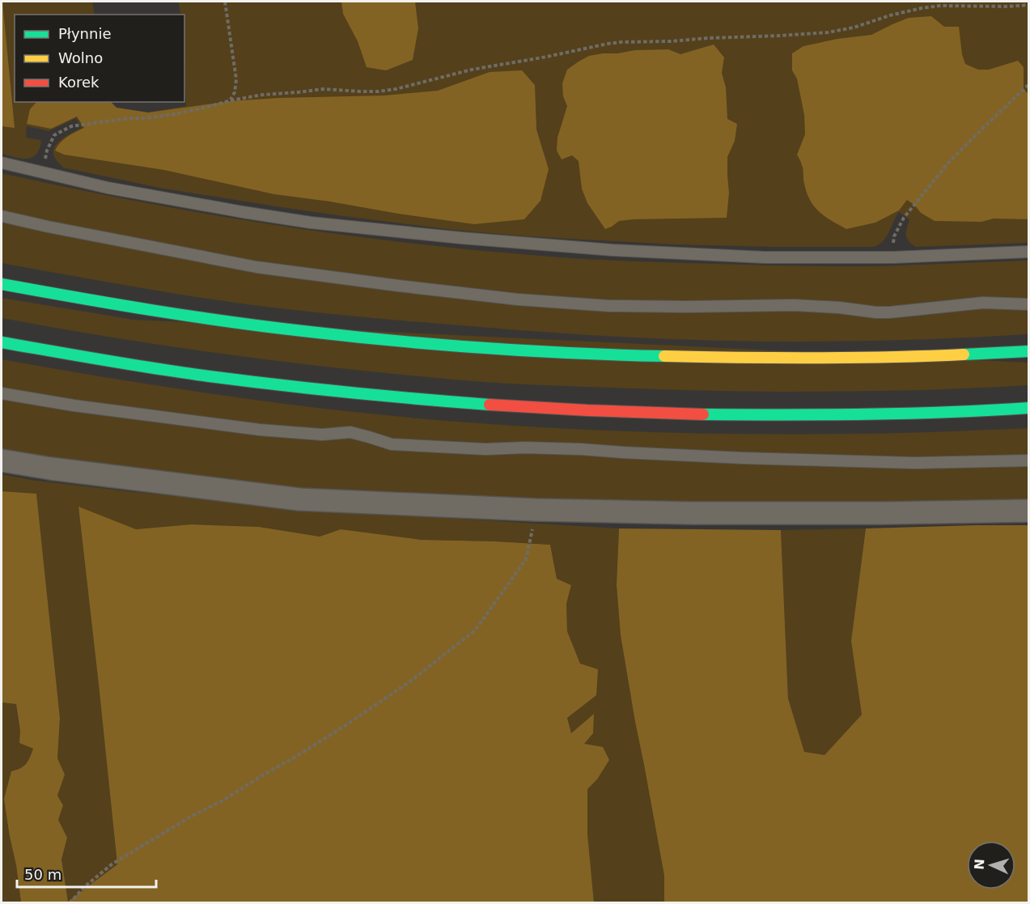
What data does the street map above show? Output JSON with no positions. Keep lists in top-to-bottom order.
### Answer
{
  "legend": ["Płynnie", "Wolno", "Korek"],
  "scale_bar": "50 m",
  "north": "left"
}
